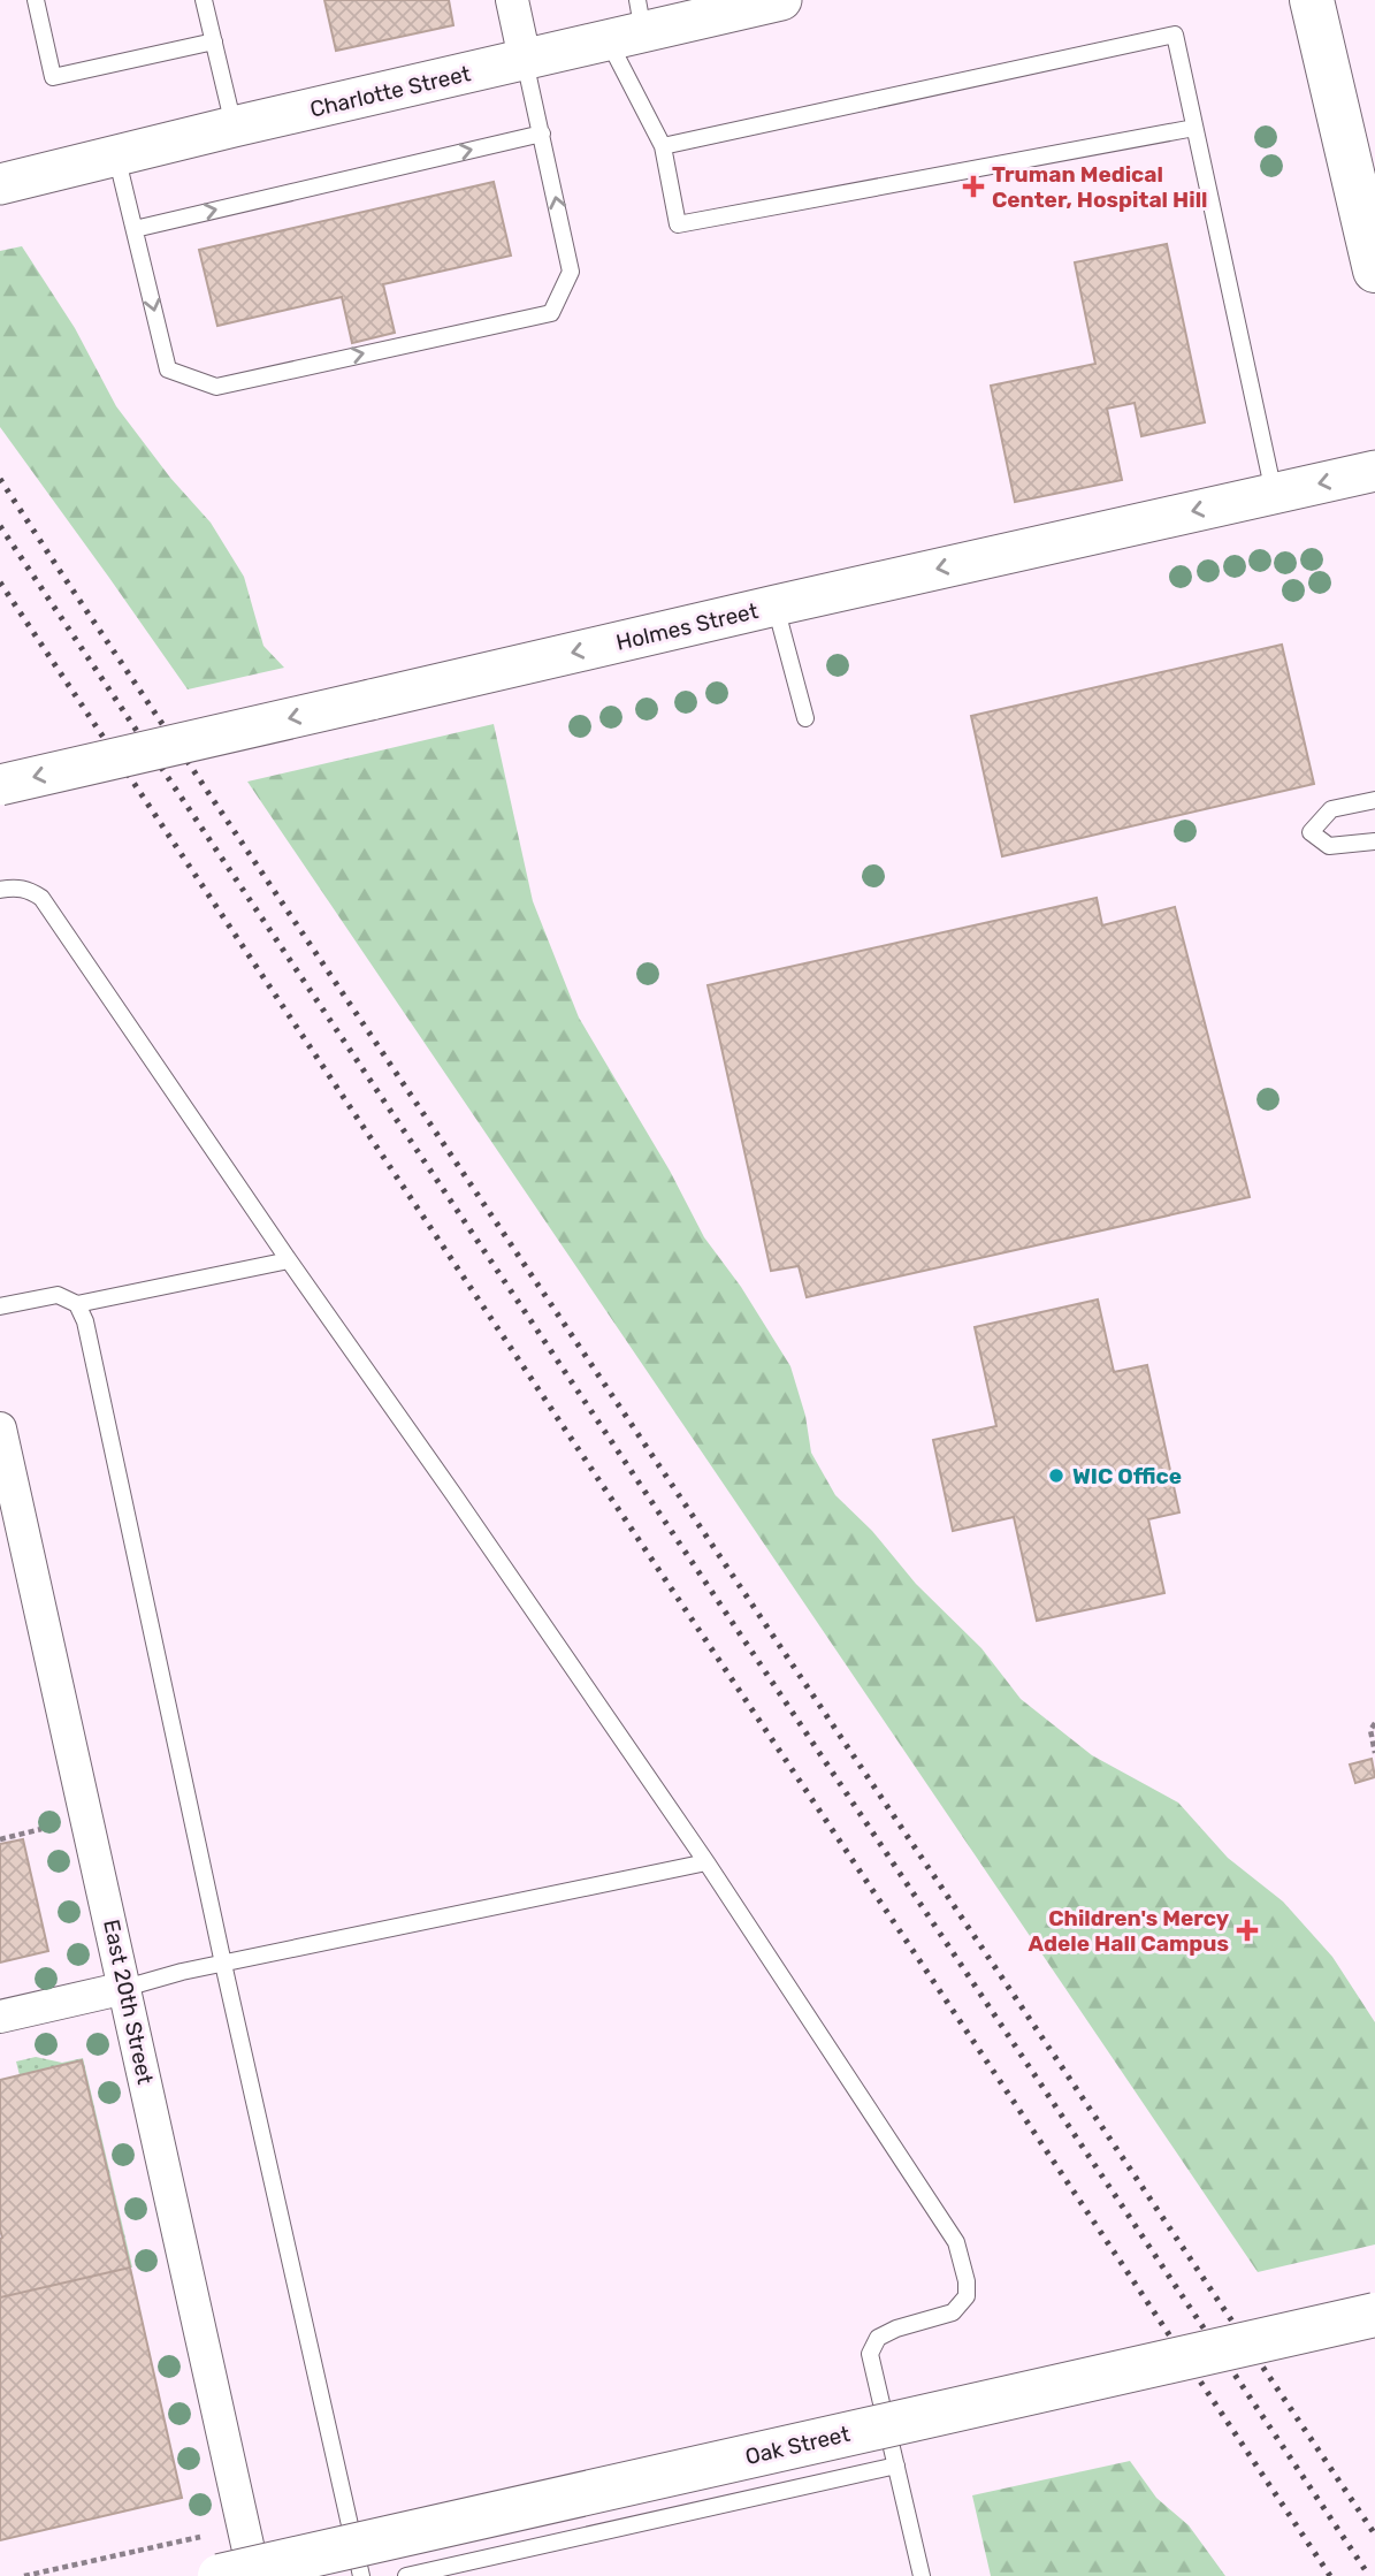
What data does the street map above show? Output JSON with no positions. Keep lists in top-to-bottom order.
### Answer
{
  "streets": {
    "main road": ["Oak Street"],
    "street": ["Charlotte Street", "Holmes Street", "East 20th Street"]
  },
  "one_way": ["Holmes Street"],
  "places": {
    "health": ["Truman Medical Center, Hospital Hill", "Children's Mercy Adele Hall Campus"],
    "other": ["WIC Office"]
  }
}
